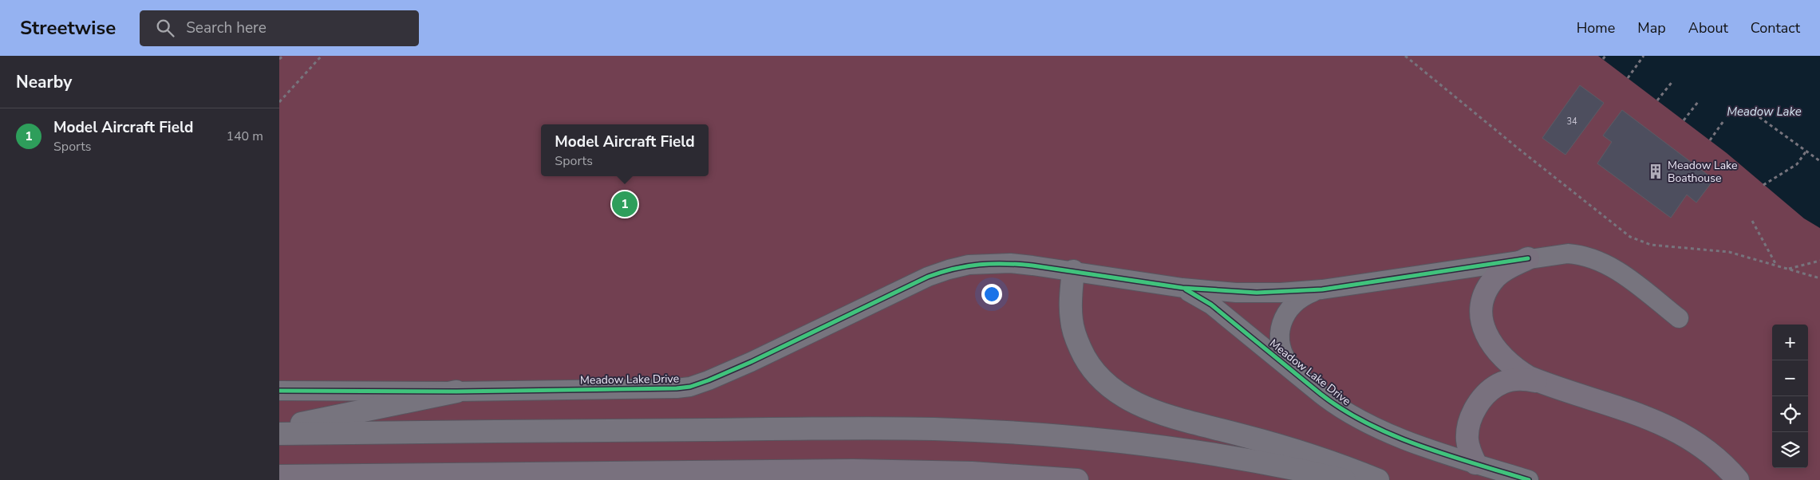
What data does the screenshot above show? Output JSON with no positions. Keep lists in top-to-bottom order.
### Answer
{
  "streets": {
    "street": ["Meadow Lake Drive"]
  },
  "water": ["Meadow Lake"],
  "places": {
    "building": ["Meadow Lake Boathouse"]
  },
  "house_numbers": ["34"],
  "page": {
    "header": "Streetwise",
    "search": "Search here",
    "nav": [
      "Home",
      "Map",
      "About",
      "Contact"
    ],
    "heading": "Nearby",
    "list": [
      {
        "mark": "1",
        "name": "Model Aircraft Field",
        "note": "Sports",
        "value": "140 m"
      }
    ],
    "popup": ["Model Aircraft Field", "Sports"],
    "pins": "1",
    "map_buttons": ["+", "−"]
  }
}
